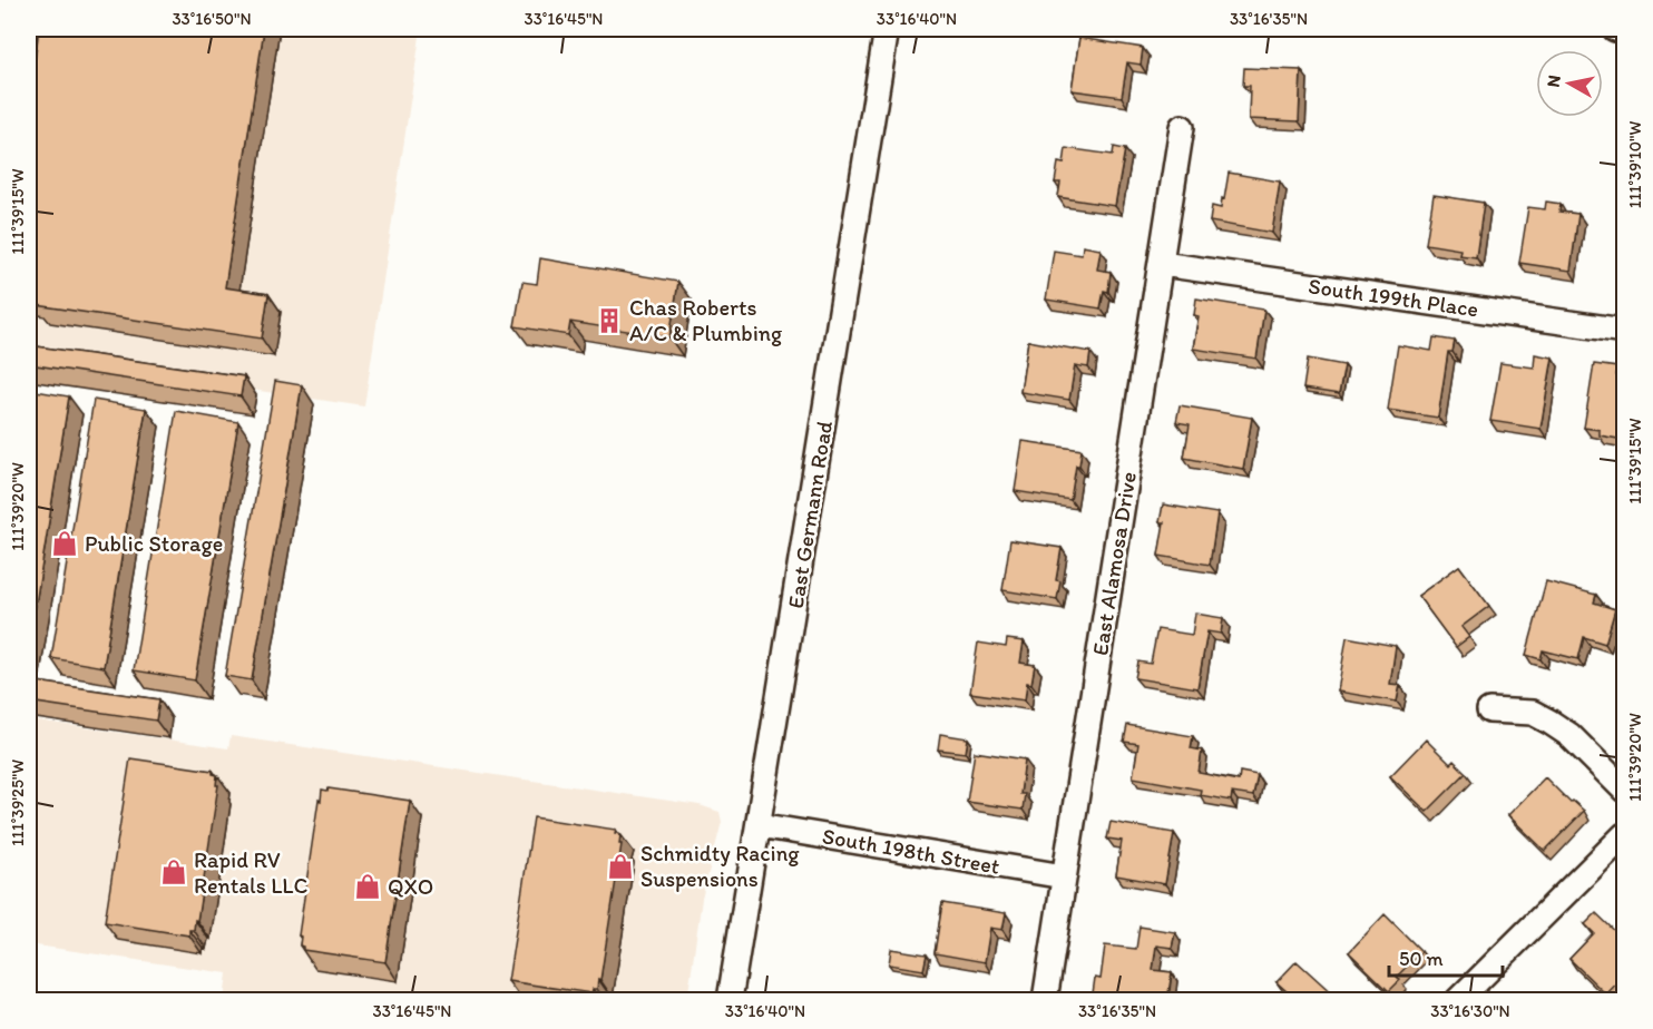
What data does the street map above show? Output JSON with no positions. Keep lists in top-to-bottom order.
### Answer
{
  "streets": {
    "street": [
      "South 199th Place",
      "East Germann Road",
      "East Alamosa Drive",
      "South 198th Street"
    ]
  },
  "crossings": [
    ["South 199th Place", "East Alamosa Drive"],
    ["East Germann Road", "South 198th Street"],
    ["East Alamosa Drive", "South 198th Street"]
  ],
  "places": {
    "building": ["Chas Roberts A/C & Plumbing"],
    "shop": [
      "Public Storage",
      "Schmidty Racing Suspensions",
      "Rapid RV Rentals LLC",
      "QXO"
    ]
  },
  "scale_bar": "50 m",
  "north": "left",
  "coordinates": [
    "33°16'50\"N",
    "33°16'45\"N",
    "33°16'40\"N",
    "33°16'35\"N",
    "111°39'10\"W",
    "111°39'15\"W",
    "111°39'20\"W",
    "111°39'25\"W",
    "33°16'30\"N"
  ]
}
